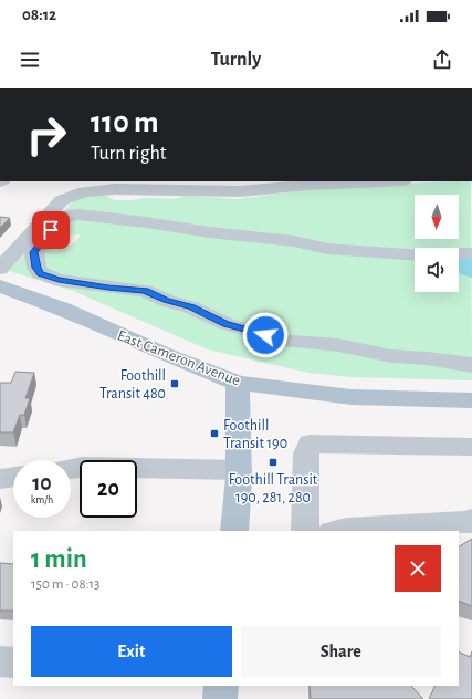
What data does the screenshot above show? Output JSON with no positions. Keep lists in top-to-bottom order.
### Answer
{
  "streets": {
    "main road": ["East Cameron Avenue"]
  },
  "places": {
    "transit": ["Foothill Transit 480", "Foothill Transit 190", "Foothill Transit 190, 281, 280"]
  },
  "north": "bottom",
  "page": {
    "status": "08:12",
    "header": "Turnly",
    "turn": ["110 m", "Turn right"],
    "speed": "10 km/h",
    "limit": "20",
    "heading": ["1 min", "150 m · 08:13"],
    "buttons": ["Exit", "Share"]
  }
}
